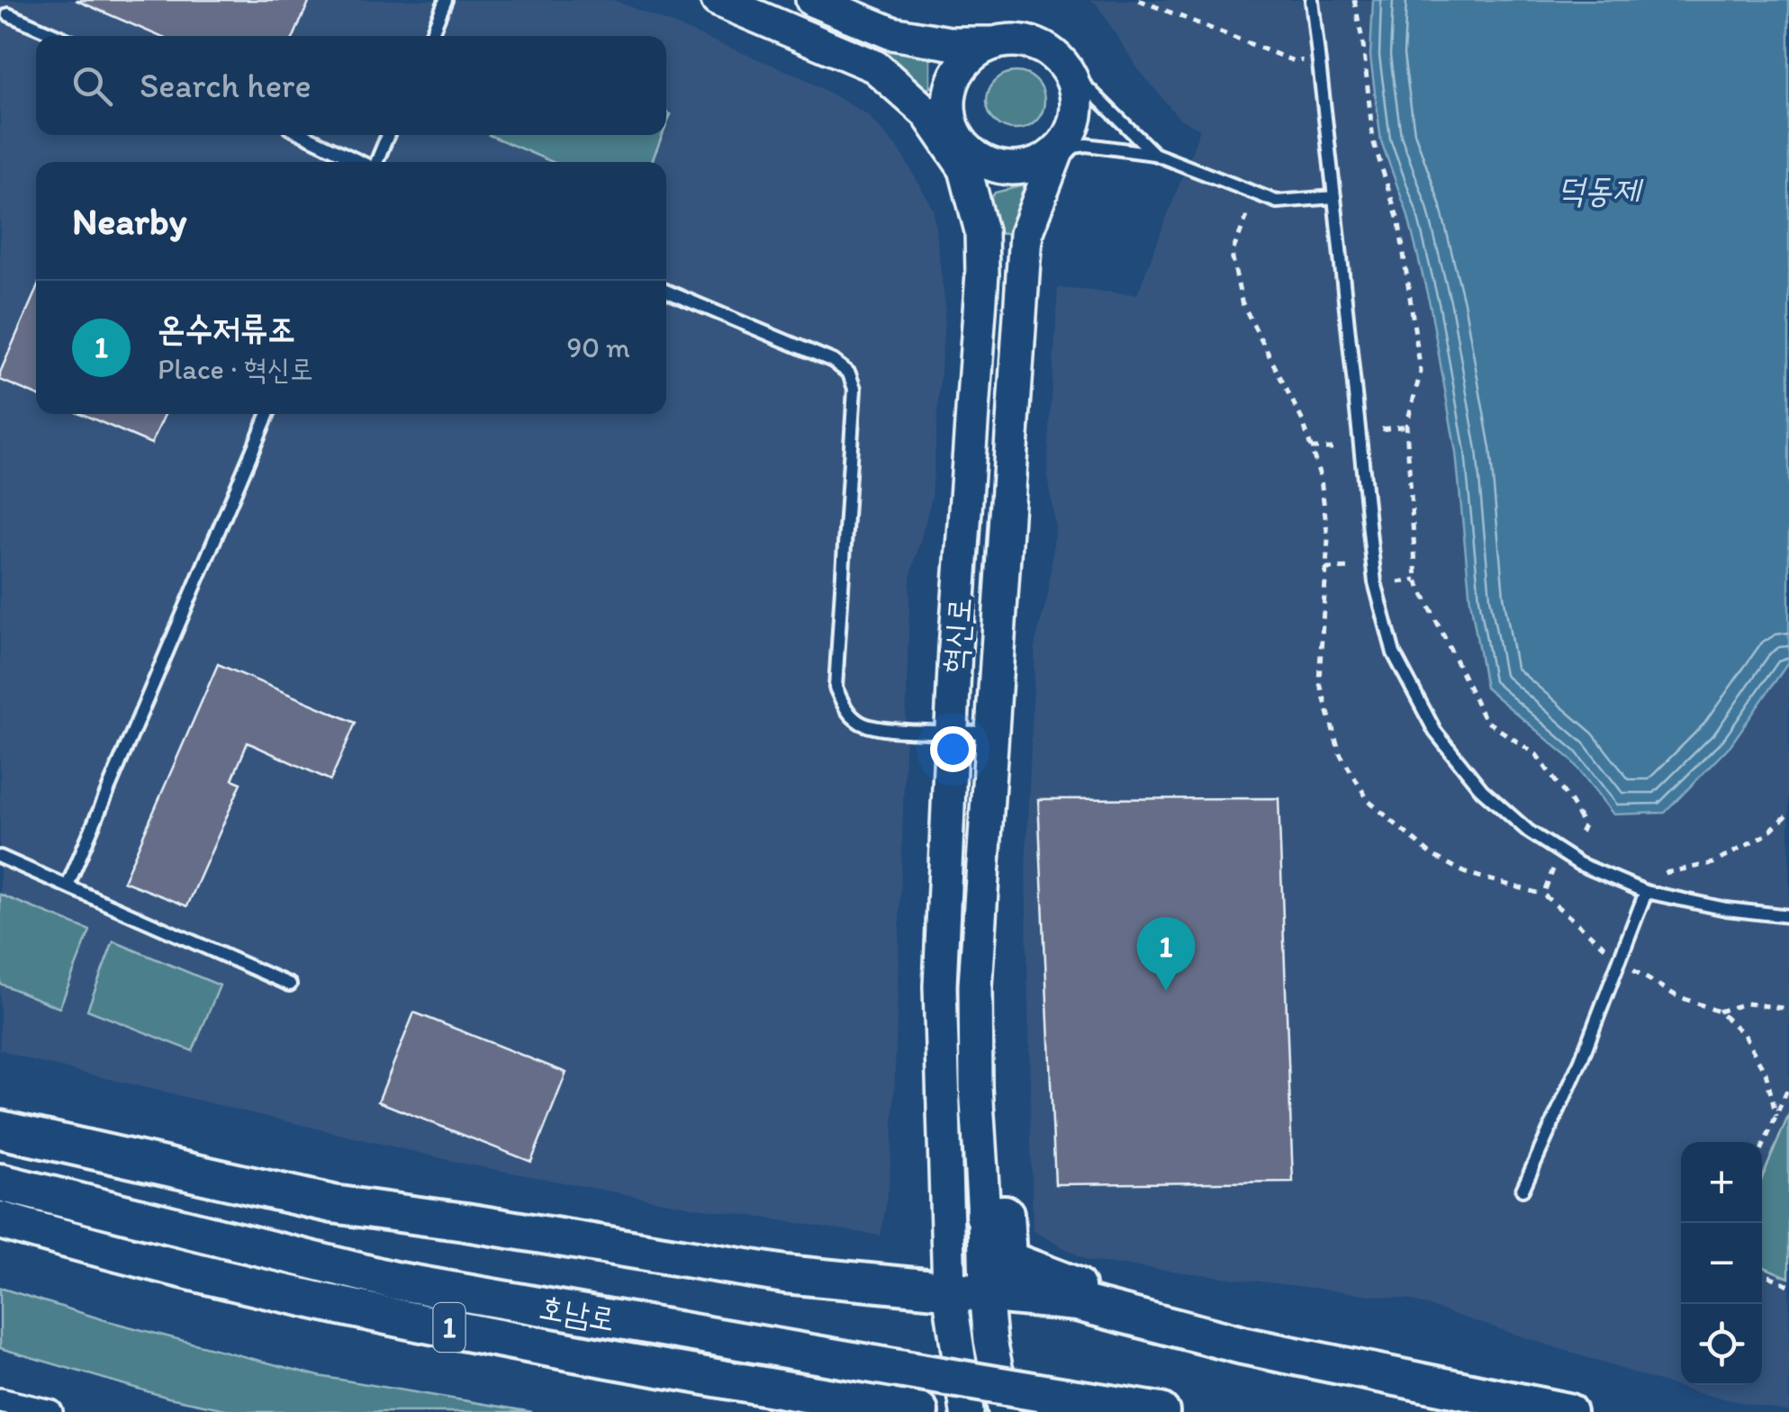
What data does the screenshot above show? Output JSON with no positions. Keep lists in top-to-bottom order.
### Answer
{
  "streets": {
    "highway": ["호남로", "1"],
    "main road": ["혁신로"]
  },
  "water": ["덕동제"],
  "page": {
    "search": "Search here",
    "heading": "Nearby",
    "list": [
      {
        "mark": "1",
        "name": "온수저류조",
        "note": "Place · 혁신로",
        "value": "90 m"
      }
    ],
    "pins": "1",
    "map_buttons": ["+", "−"]
  }
}
